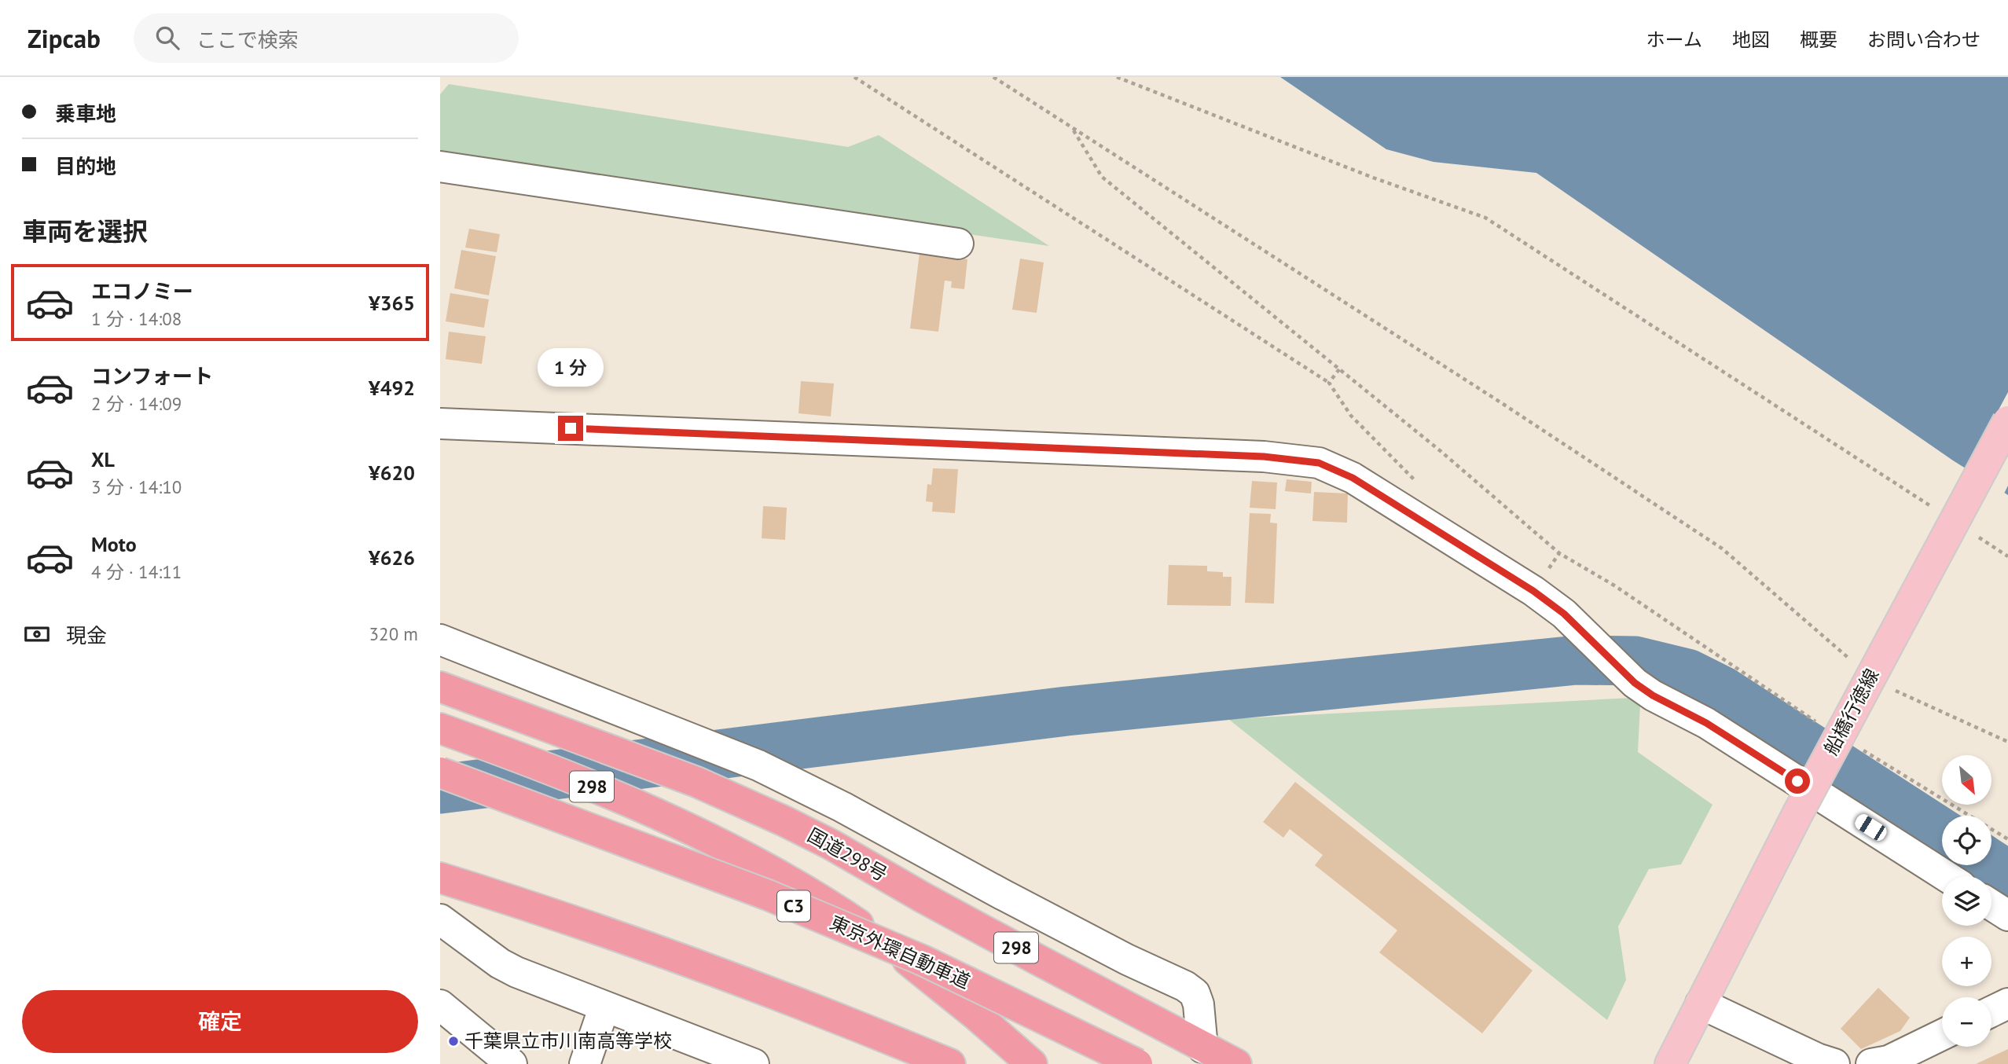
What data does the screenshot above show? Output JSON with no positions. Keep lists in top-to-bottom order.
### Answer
{
  "streets": {
    "highway": [
      "298",
      "国道298号",
      "C3",
      "東京外環自動車道"
    ],
    "main road": ["船橋行徳線"]
  },
  "places": ["千葉県立市川南高等学校"],
  "north": "bottom right",
  "page": {
    "header": "Zipcab",
    "search": "ここで検索",
    "nav": [
      "ホーム",
      "地図",
      "概要",
      "お問い合わせ"
    ],
    "banner": ["乗車地", "目的地"],
    "heading": "車両を選択",
    "list": [
      {
        "name": "エコノミー",
        "note": "1 分 · 14:08",
        "value": "¥365"
      },
      {
        "name": "コンフォート",
        "note": "2 分 · 14:09",
        "value": "¥492"
      },
      {
        "name": "XL",
        "note": "3 分 · 14:10",
        "value": "¥620"
      },
      {
        "name": "Moto",
        "note": "4 分 · 14:11",
        "value": "¥626"
      }
    ],
    "bubble": "1 分",
    "pay": ["現金", "320 m"],
    "map_buttons": ["+", "−"],
    "buttons": "確定"
  }
}
